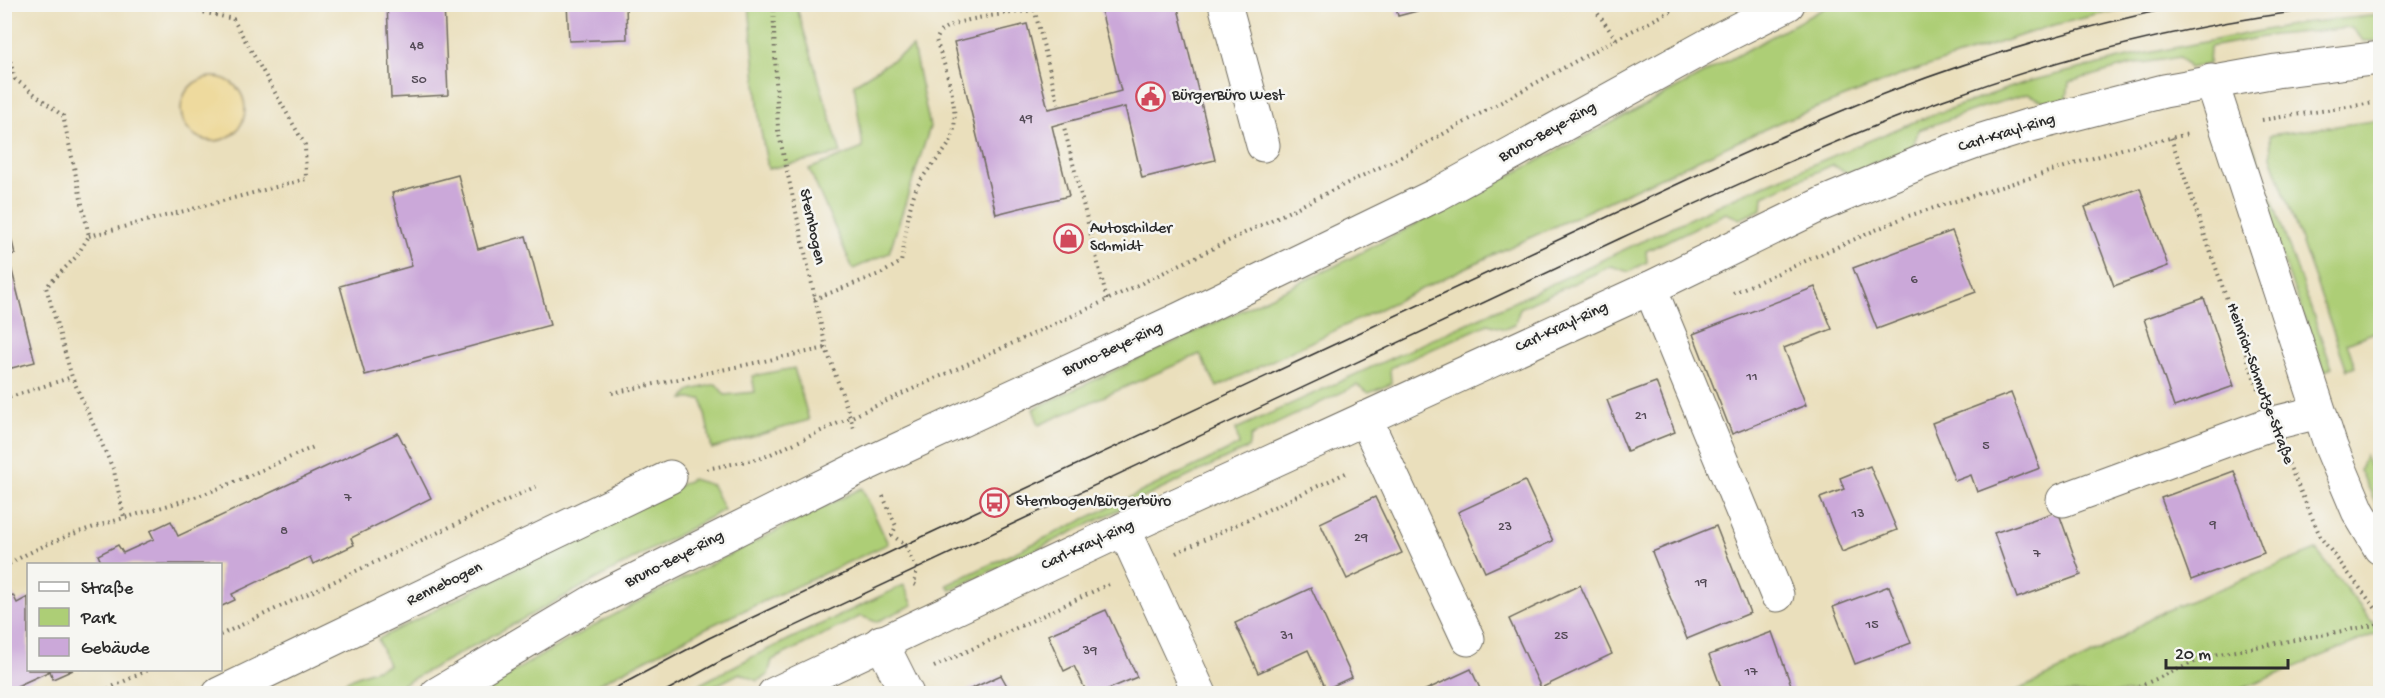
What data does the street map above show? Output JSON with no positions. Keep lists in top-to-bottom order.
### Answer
{
  "streets": {
    "street": ["Bruno-Beye-Ring", "Carl-Krayl-Ring", "Rennebogen"],
    "path": ["Sternbogen", "Heinrich-Schmutze-Straße"]
  },
  "places": {
    "public building": ["BürgerBüro West"],
    "shop": ["Autoschilder Schmidt"],
    "bus stop": ["Sternbogen/Bürgerbüro"]
  },
  "house_numbers": [
    "48",
    "50",
    "49",
    "6",
    "11",
    "21",
    "5",
    "7",
    "13",
    "9",
    "23",
    "8",
    "29",
    "7",
    "19",
    "15",
    "31",
    "25",
    "39",
    "17"
  ],
  "legend": ["Straße", "Park", "Gebäude"],
  "scale_bar": "20 m"
}
